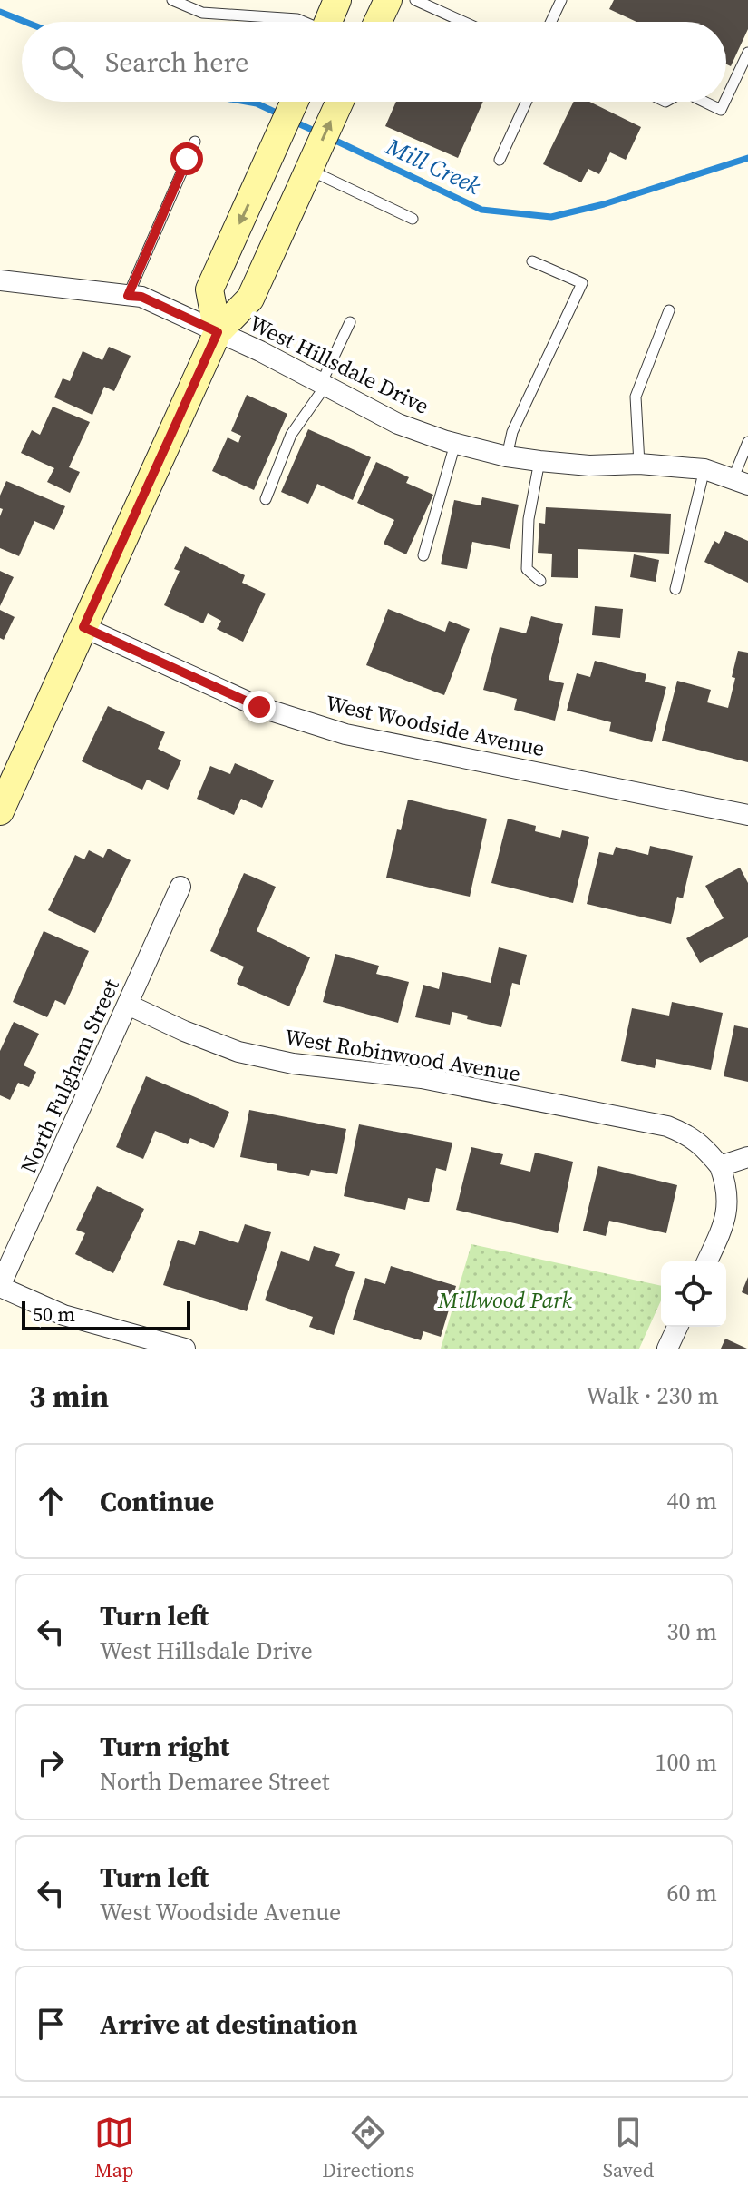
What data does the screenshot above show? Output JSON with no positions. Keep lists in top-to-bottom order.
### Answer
{
  "streets": {
    "street": [
      "West Hillsdale Drive",
      "West Woodside Avenue",
      "West Robinwood Avenue",
      "North Fulgham Street"
    ]
  },
  "crossings": [
    ["West Robinwood Avenue", "North Fulgham Street"]
  ],
  "water": ["Mill Creek"],
  "parks": ["Millwood Park"],
  "scale_bar": "50 m",
  "page": {
    "search": "Search here",
    "scale": "50 m",
    "heading": ["3 min", "Walk · 230 m"],
    "list": [
      ["Continue", "40 m"],
      ["Turn left", "West Hillsdale Drive", "30 m"],
      ["Turn right", "North Demaree Street", "100 m"],
      ["Turn left", "West Woodside Avenue", "60 m"],
      "Arrive at destination"
    ],
    "nav": ["Map", "Directions", "Saved"]
  }
}
